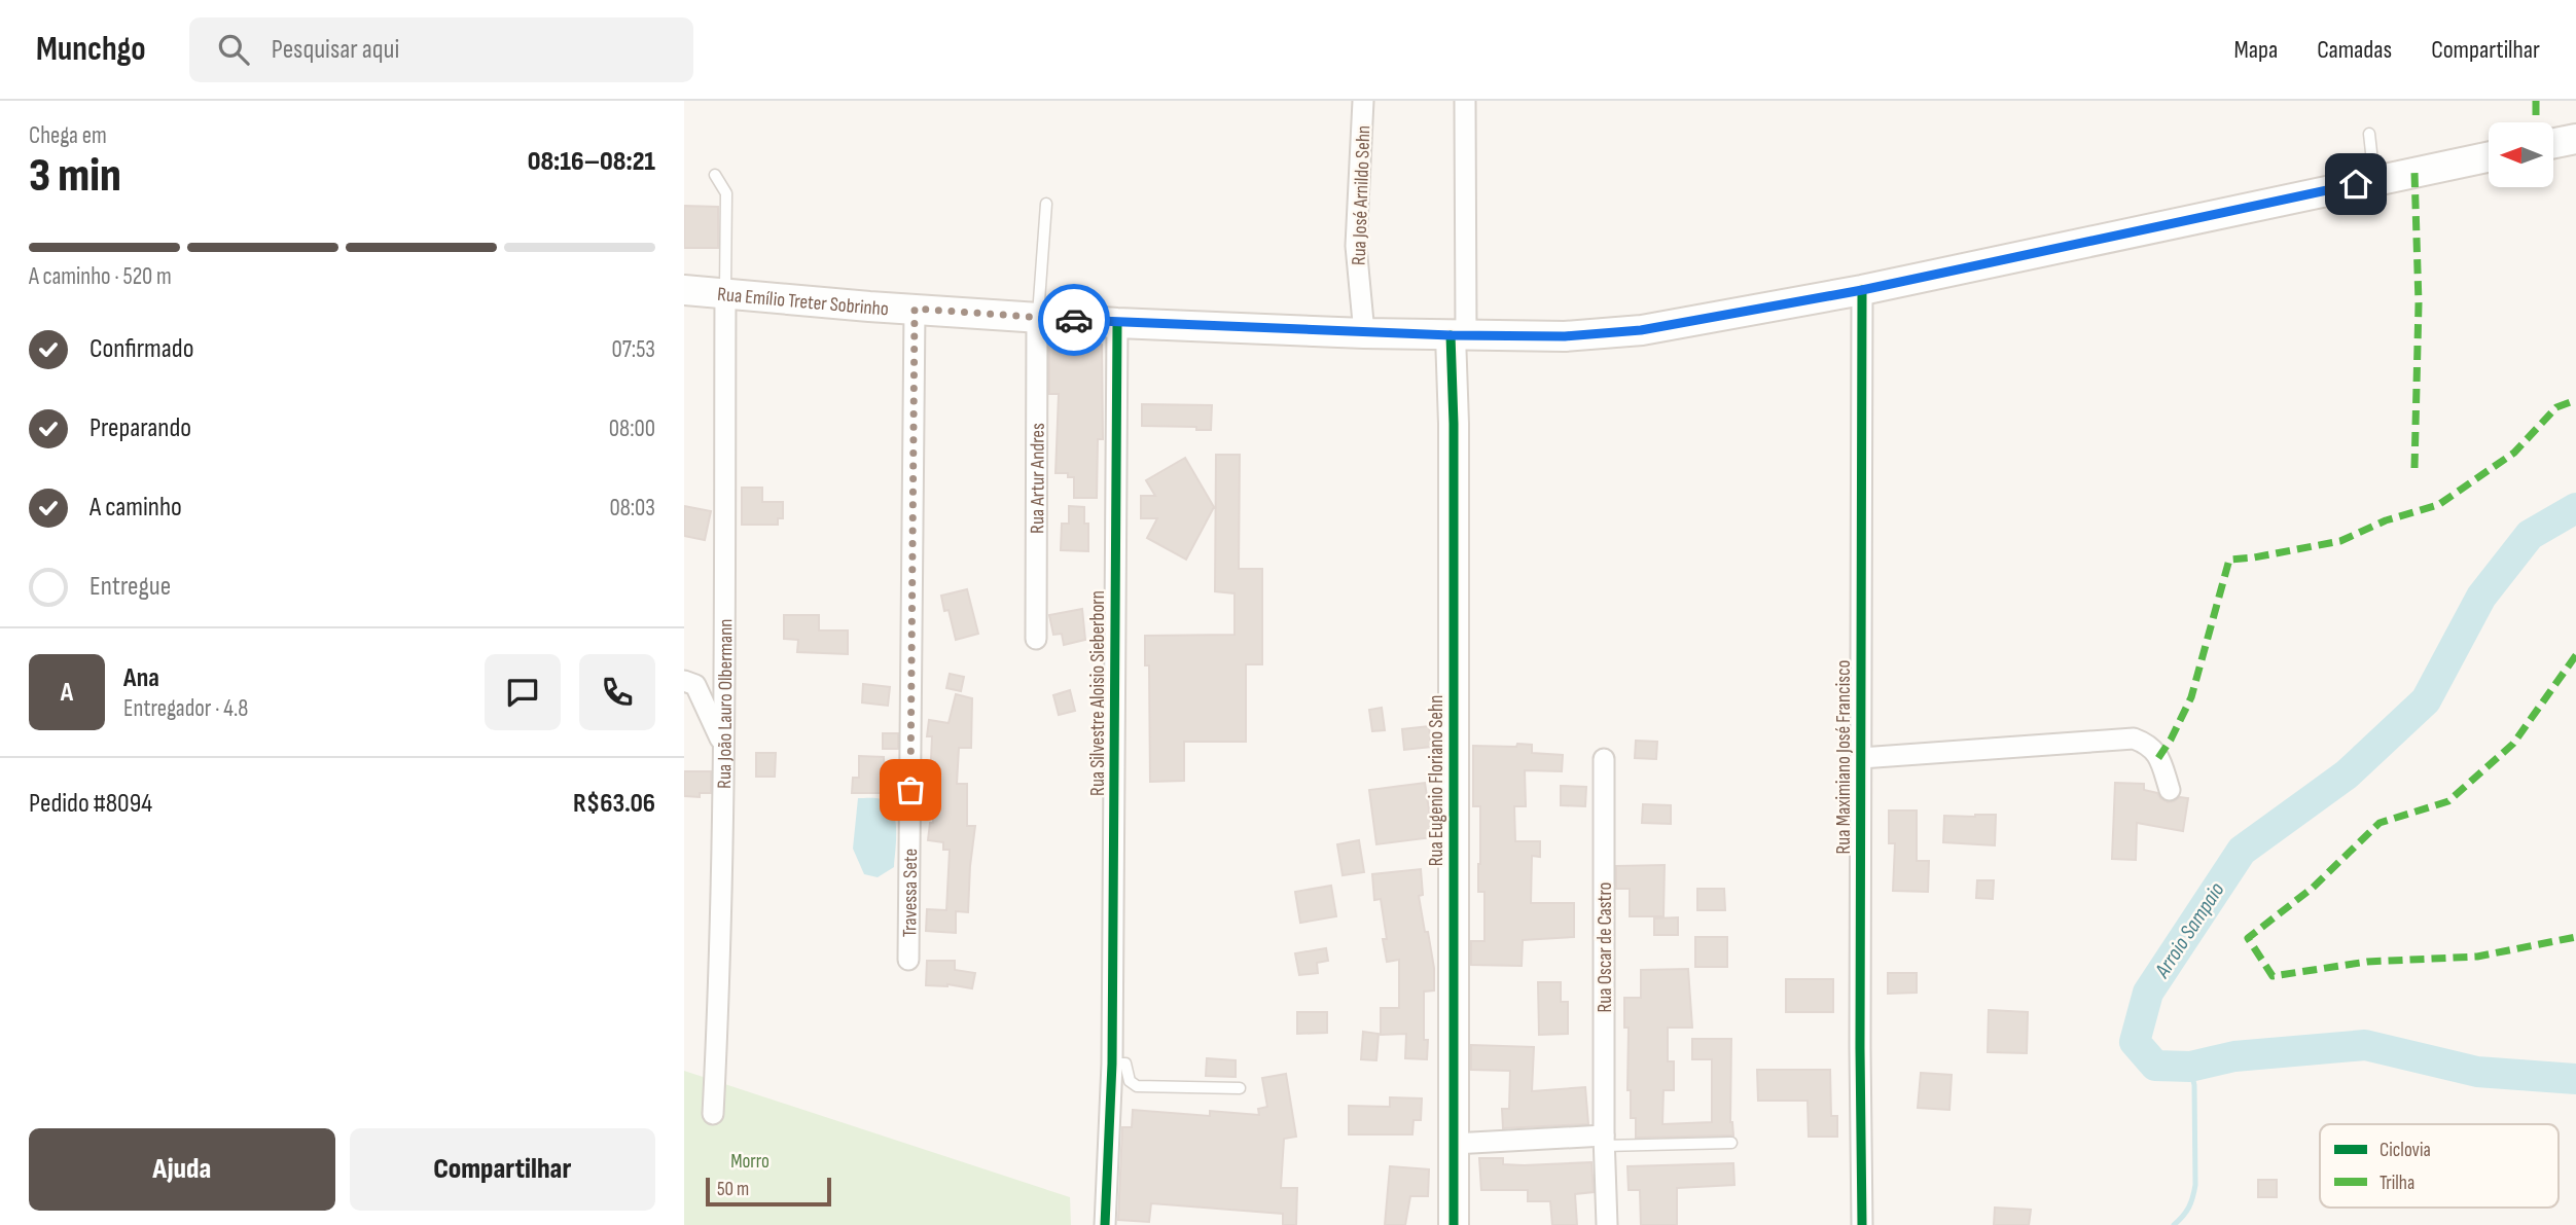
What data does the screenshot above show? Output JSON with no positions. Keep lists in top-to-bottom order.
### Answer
{
  "streets": {
    "main road": ["Rua Emílio Treter Sobrinho", "Rua Eugenio Floriano Sehn"],
    "street": [
      "Rua José Arnildo Sehn",
      "Rua Artur Andres",
      "Rua Silvestre Aloisio Sieberborn",
      "Rua João Lauro Olbermann",
      "Rua Maximiano José Francisco",
      "Travessa Sete",
      "Rua Oscar de Castro"
    ]
  },
  "crossings": [
    ["Rua José Arnildo Sehn", "Rua Emílio Treter Sobrinho"],
    ["Rua Emílio Treter Sobrinho", "Rua Artur Andres"],
    ["Rua Emílio Treter Sobrinho", "Rua Silvestre Aloisio Sieberborn"],
    ["Rua Emílio Treter Sobrinho", "Rua João Lauro Olbermann"],
    ["Rua Emílio Treter Sobrinho", "Rua Maximiano José Francisco"],
    ["Rua Emílio Treter Sobrinho", "Rua Eugenio Floriano Sehn"],
    ["Rua Emílio Treter Sobrinho", "Travessa Sete"]
  ],
  "water": ["Arroio Sampaio"],
  "parks": ["Morro"],
  "legend": ["Ciclovia", "Trilha"],
  "scale_bar": "50 m",
  "north": "left",
  "page": {
    "header": "Munchgo",
    "search": "Pesquisar aqui",
    "nav": ["Mapa", "Camadas", "Compartilhar"],
    "heading": ["3 min", "Chega em", "08:16–08:21"],
    "panel": [
      "Ana",
      "Entregador · 4.8",
      "Pedido #8094",
      "R$63.06"
    ],
    "bar": "A caminho · 520 m",
    "list": [
      ["Confirmado", "07:53"],
      ["Preparando", "08:00"],
      ["A caminho", "08:03"],
      "Entregue"
    ],
    "round": "A",
    "buttons": ["Ajuda", "Compartilhar"],
    "scale": "50 m"
  }
}
